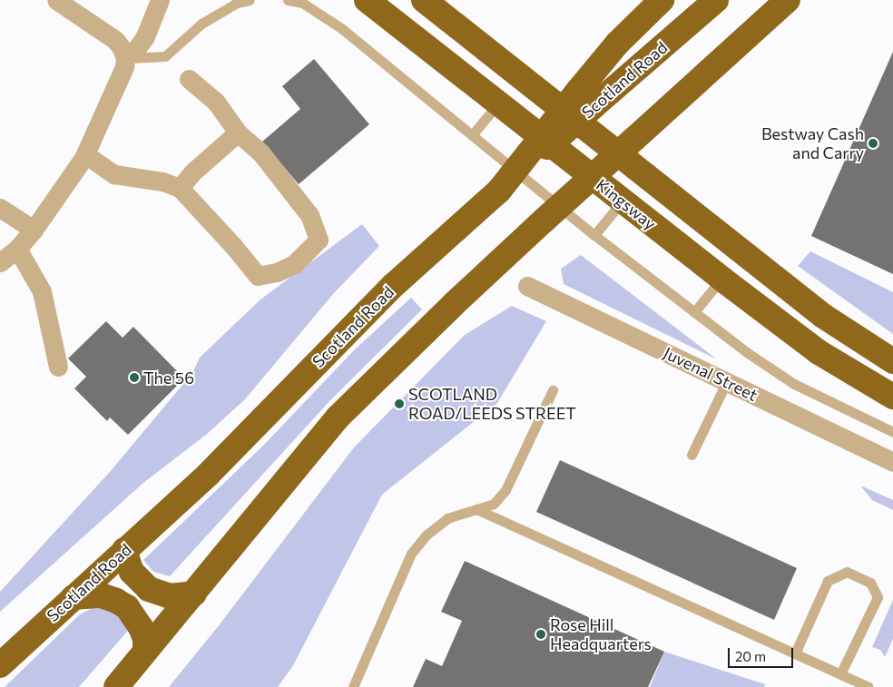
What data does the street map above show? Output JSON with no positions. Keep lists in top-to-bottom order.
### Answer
{
  "streets": {
    "highway": ["Scotland Road", "Kingsway"],
    "street": ["Juvenal Street"]
  },
  "places": [
    "Bestway Cash and Carry",
    "The 56",
    "SCOTLAND ROAD/LEEDS STREET",
    "Rose Hill Headquarters"
  ],
  "scale_bar": "20 m"
}
